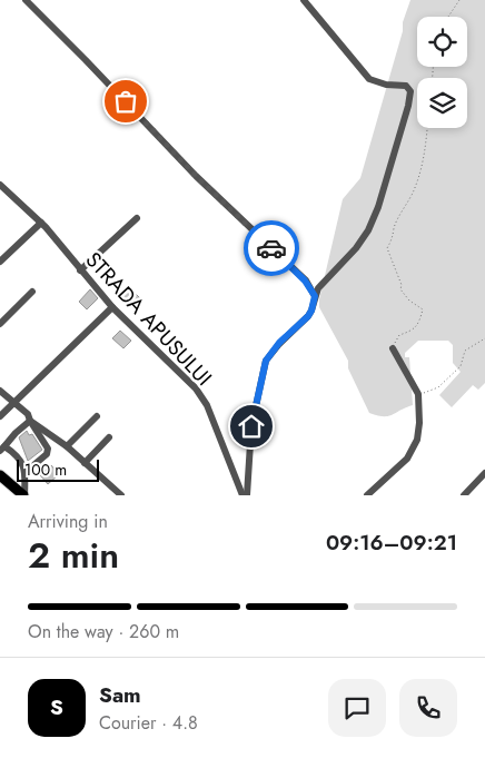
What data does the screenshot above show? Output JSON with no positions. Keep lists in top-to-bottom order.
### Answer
{
  "streets": {
    "street": ["STRADA APUSULUI"]
  },
  "scale_bar": "100 m",
  "page": {
    "scale": "100 m",
    "heading": ["2 min", "Arriving in", "09:16–09:21"],
    "panel": ["Sam", "Courier · 4.8"],
    "bar": "On the way · 260 m",
    "round": "S"
  }
}
